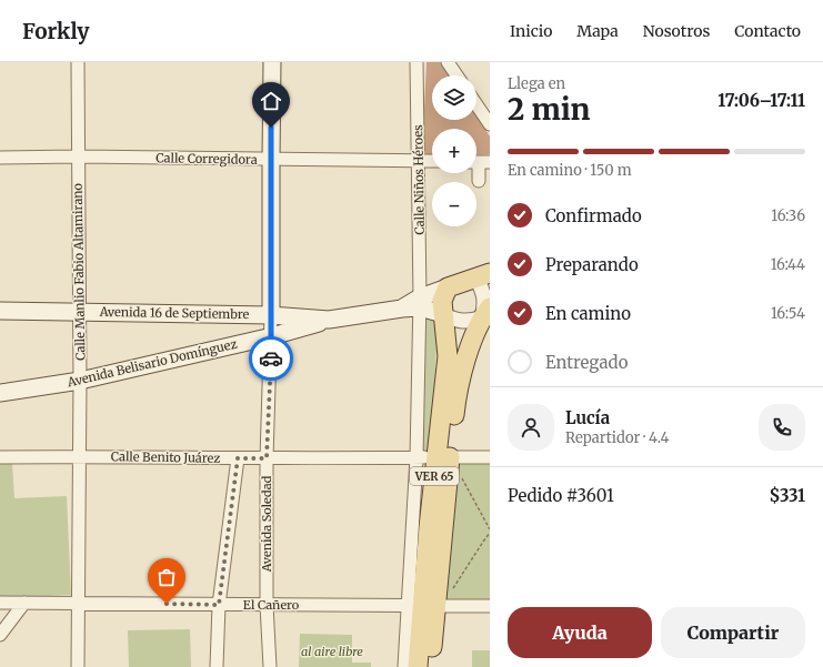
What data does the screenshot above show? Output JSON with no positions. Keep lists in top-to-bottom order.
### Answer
{
  "streets": {
    "main road": [
      "Avenida 16 de Septiembre",
      "Avenida Belisario Domínguez",
      "VER 65",
      "Avenida Soledad"
    ],
    "street": [
      "Calle Corregidora",
      "Calle Niños Héroes",
      "Calle Manlio Fabio Altamirano",
      "Calle Benito Juárez",
      "El Cañero"
    ]
  },
  "crossings": [
    ["Calle Corregidora", "Calle Niños Héroes"],
    ["Calle Corregidora", "Calle Manlio Fabio Altamirano"],
    ["Calle Corregidora", "Avenida Soledad"],
    ["Calle Niños Héroes", "Avenida 16 de Septiembre"],
    ["Calle Niños Héroes", "Calle Benito Juárez"],
    ["Calle Niños Héroes", "VER 65"],
    ["Calle Niños Héroes", "El Cañero"],
    ["Calle Manlio Fabio Altamirano", "Avenida 16 de Septiembre"],
    ["Calle Manlio Fabio Altamirano", "Avenida Belisario Domínguez"],
    ["Calle Manlio Fabio Altamirano", "Calle Benito Juárez"],
    ["Calle Manlio Fabio Altamirano", "El Cañero"],
    ["Avenida 16 de Septiembre", "Avenida Belisario Domínguez"],
    ["Avenida 16 de Septiembre", "VER 65"],
    ["Avenida 16 de Septiembre", "Avenida Soledad"],
    ["Avenida Belisario Domínguez", "Avenida Soledad"],
    ["Calle Benito Juárez", "VER 65"],
    ["Calle Benito Juárez", "Avenida Soledad"],
    ["VER 65", "El Cañero"],
    ["Avenida Soledad", "El Cañero"]
  ],
  "parks": ["al aire libre"],
  "page": {
    "header": "Forkly",
    "nav": [
      "Inicio",
      "Mapa",
      "Nosotros",
      "Contacto"
    ],
    "heading": ["2 min", "Llega en", "17:06–17:11"],
    "panel": [
      "Lucía",
      "Repartidor · 4.4",
      "Pedido #3601",
      "$331"
    ],
    "map_buttons": ["+", "−"],
    "bar": "En camino · 150 m",
    "list": [
      ["Confirmado", "16:36"],
      ["Preparando", "16:44"],
      ["En camino", "16:54"],
      "Entregado"
    ],
    "buttons": ["Ayuda", "Compartir"]
  }
}
